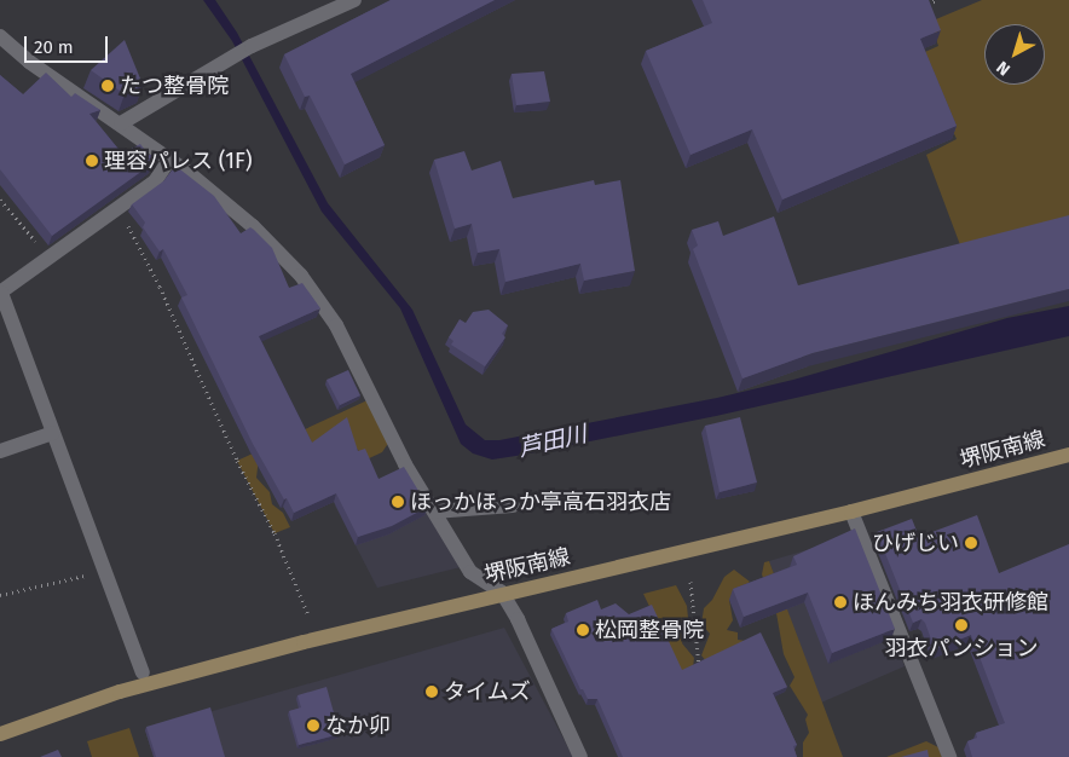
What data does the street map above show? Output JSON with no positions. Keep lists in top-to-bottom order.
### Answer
{
  "streets": {
    "main road": ["堺阪南線"]
  },
  "water": ["芦田川"],
  "places": [
    "たつ整骨院",
    "理容パレス (1F)",
    "ほっかほっか亭高石羽衣店",
    "ひげじい",
    "ほんみち羽衣研修館",
    "羽衣パンション",
    "松岡整骨院",
    "タイムズ",
    "なか卯"
  ],
  "scale_bar": "20 m",
  "north": "bottom left"
}
